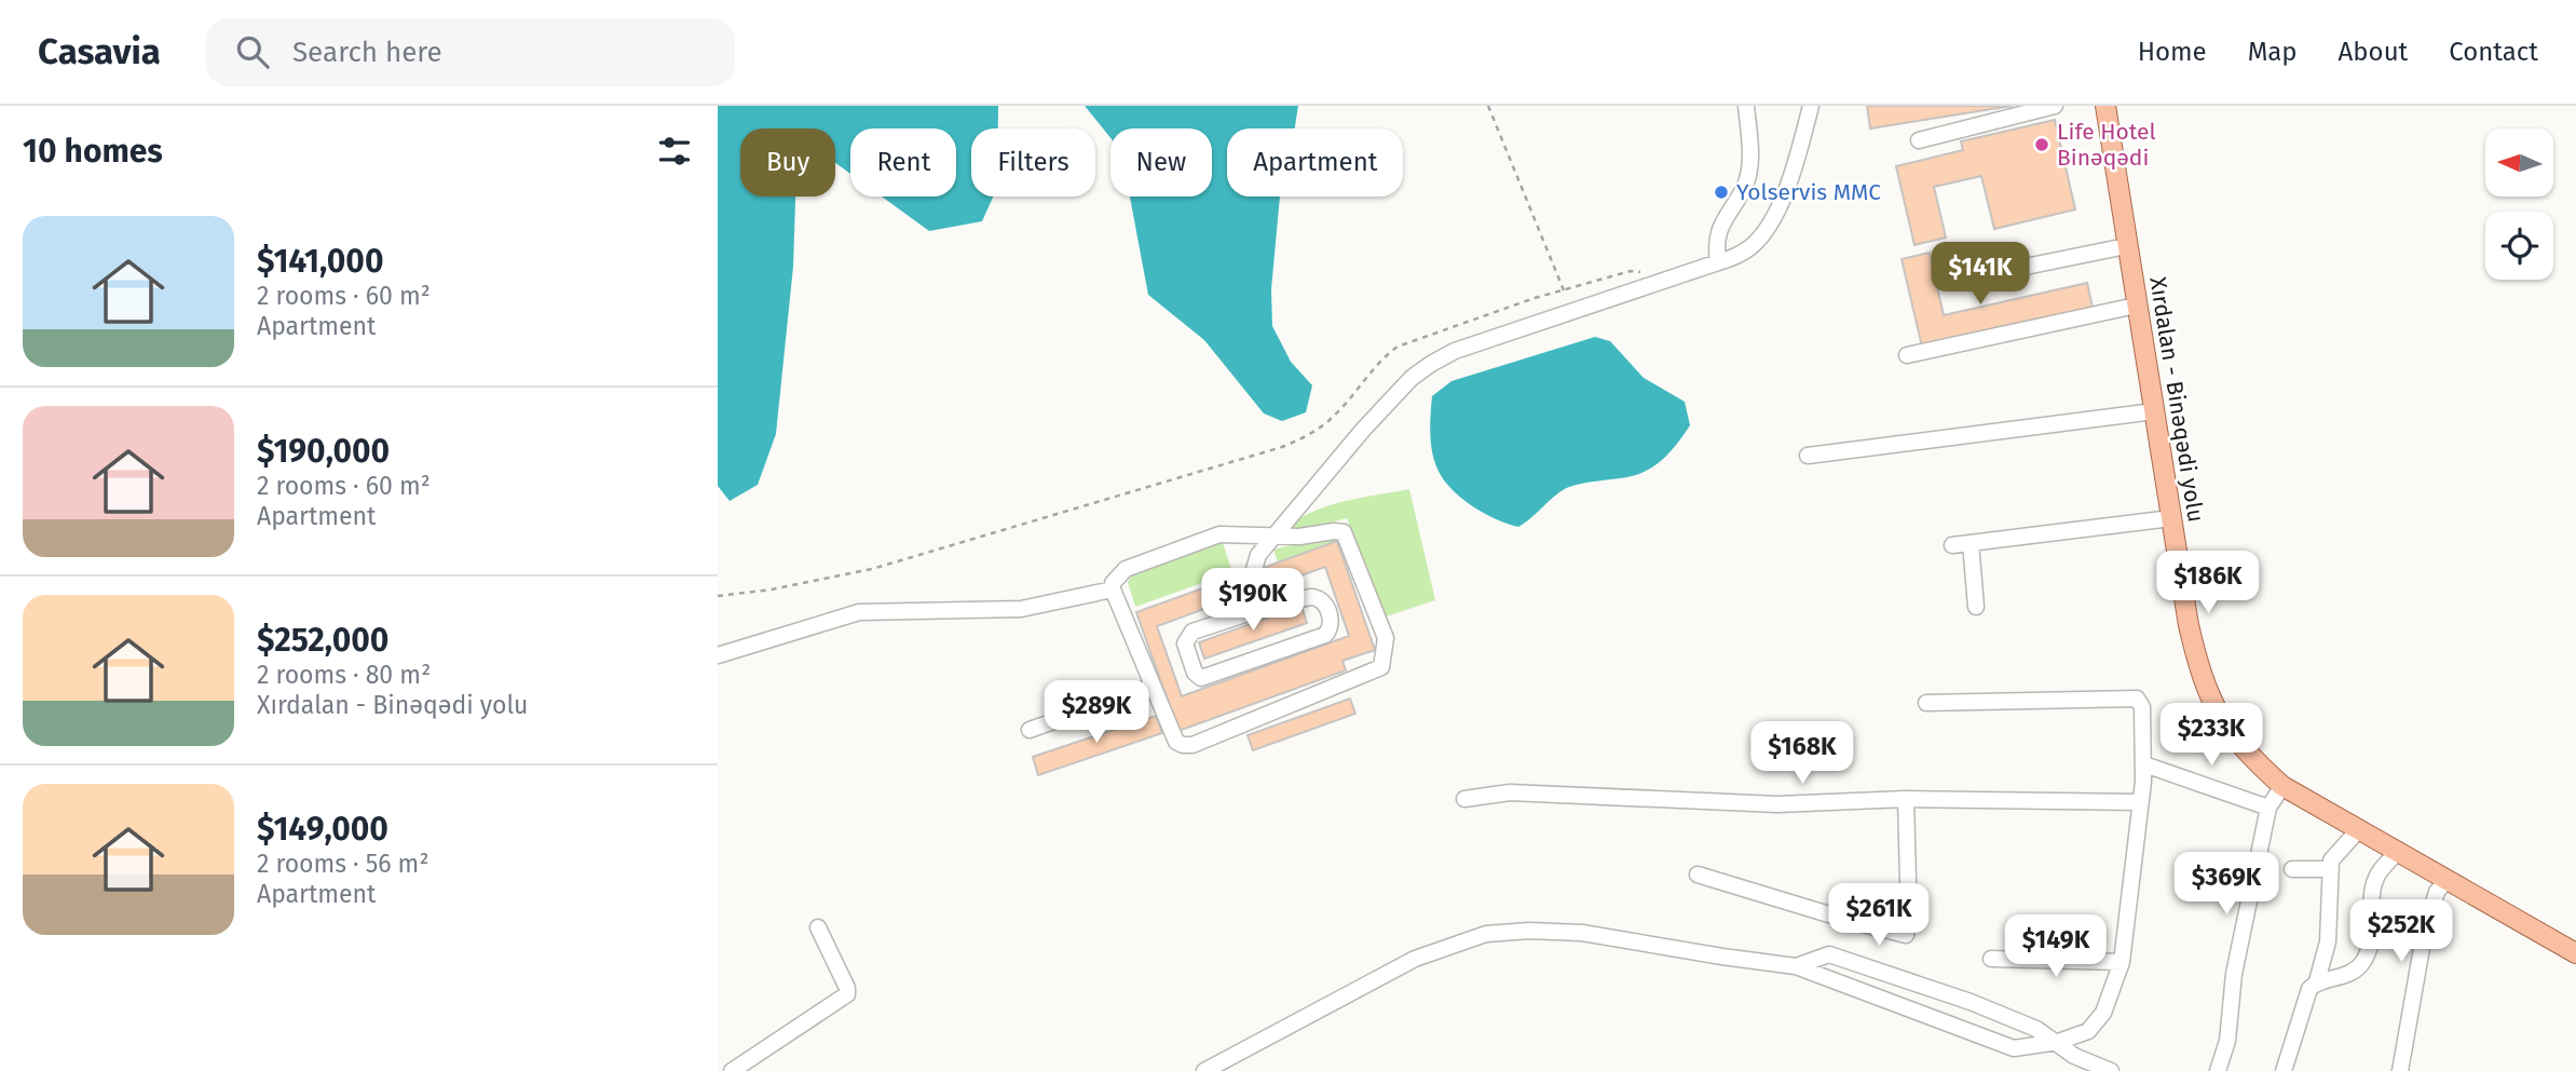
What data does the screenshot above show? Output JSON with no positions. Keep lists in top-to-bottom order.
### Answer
{
  "streets": {
    "main road": ["Xırdalan - Binəqədi yolu"]
  },
  "places": ["Life Hotel Binəqədi", "Yolservis MMC"],
  "north": "left",
  "page": {
    "header": "Casavia",
    "search": "Search here",
    "nav": [
      "Home",
      "Map",
      "About",
      "Contact"
    ],
    "heading": "10 homes",
    "chip": [
      "Buy",
      "Rent",
      "Filters",
      "New",
      "Apartment"
    ],
    "list": [
      {
        "name": "$141,000",
        "note": "2 rooms · 60 m² · Apartment"
      },
      {
        "name": "$190,000",
        "note": "2 rooms · 60 m² · Apartment"
      },
      {
        "name": "$252,000",
        "note": "2 rooms · 80 m² · Xırdalan - Binəqədi yolu"
      },
      {
        "name": "$149,000",
        "note": "2 rooms · 56 m² · Apartment"
      }
    ],
    "price": [
      "$141K",
      "$186K",
      "$190K",
      "$289K",
      "$233K",
      "$168K",
      "$369K",
      "$261K",
      "$252K",
      "$149K"
    ]
  }
}
